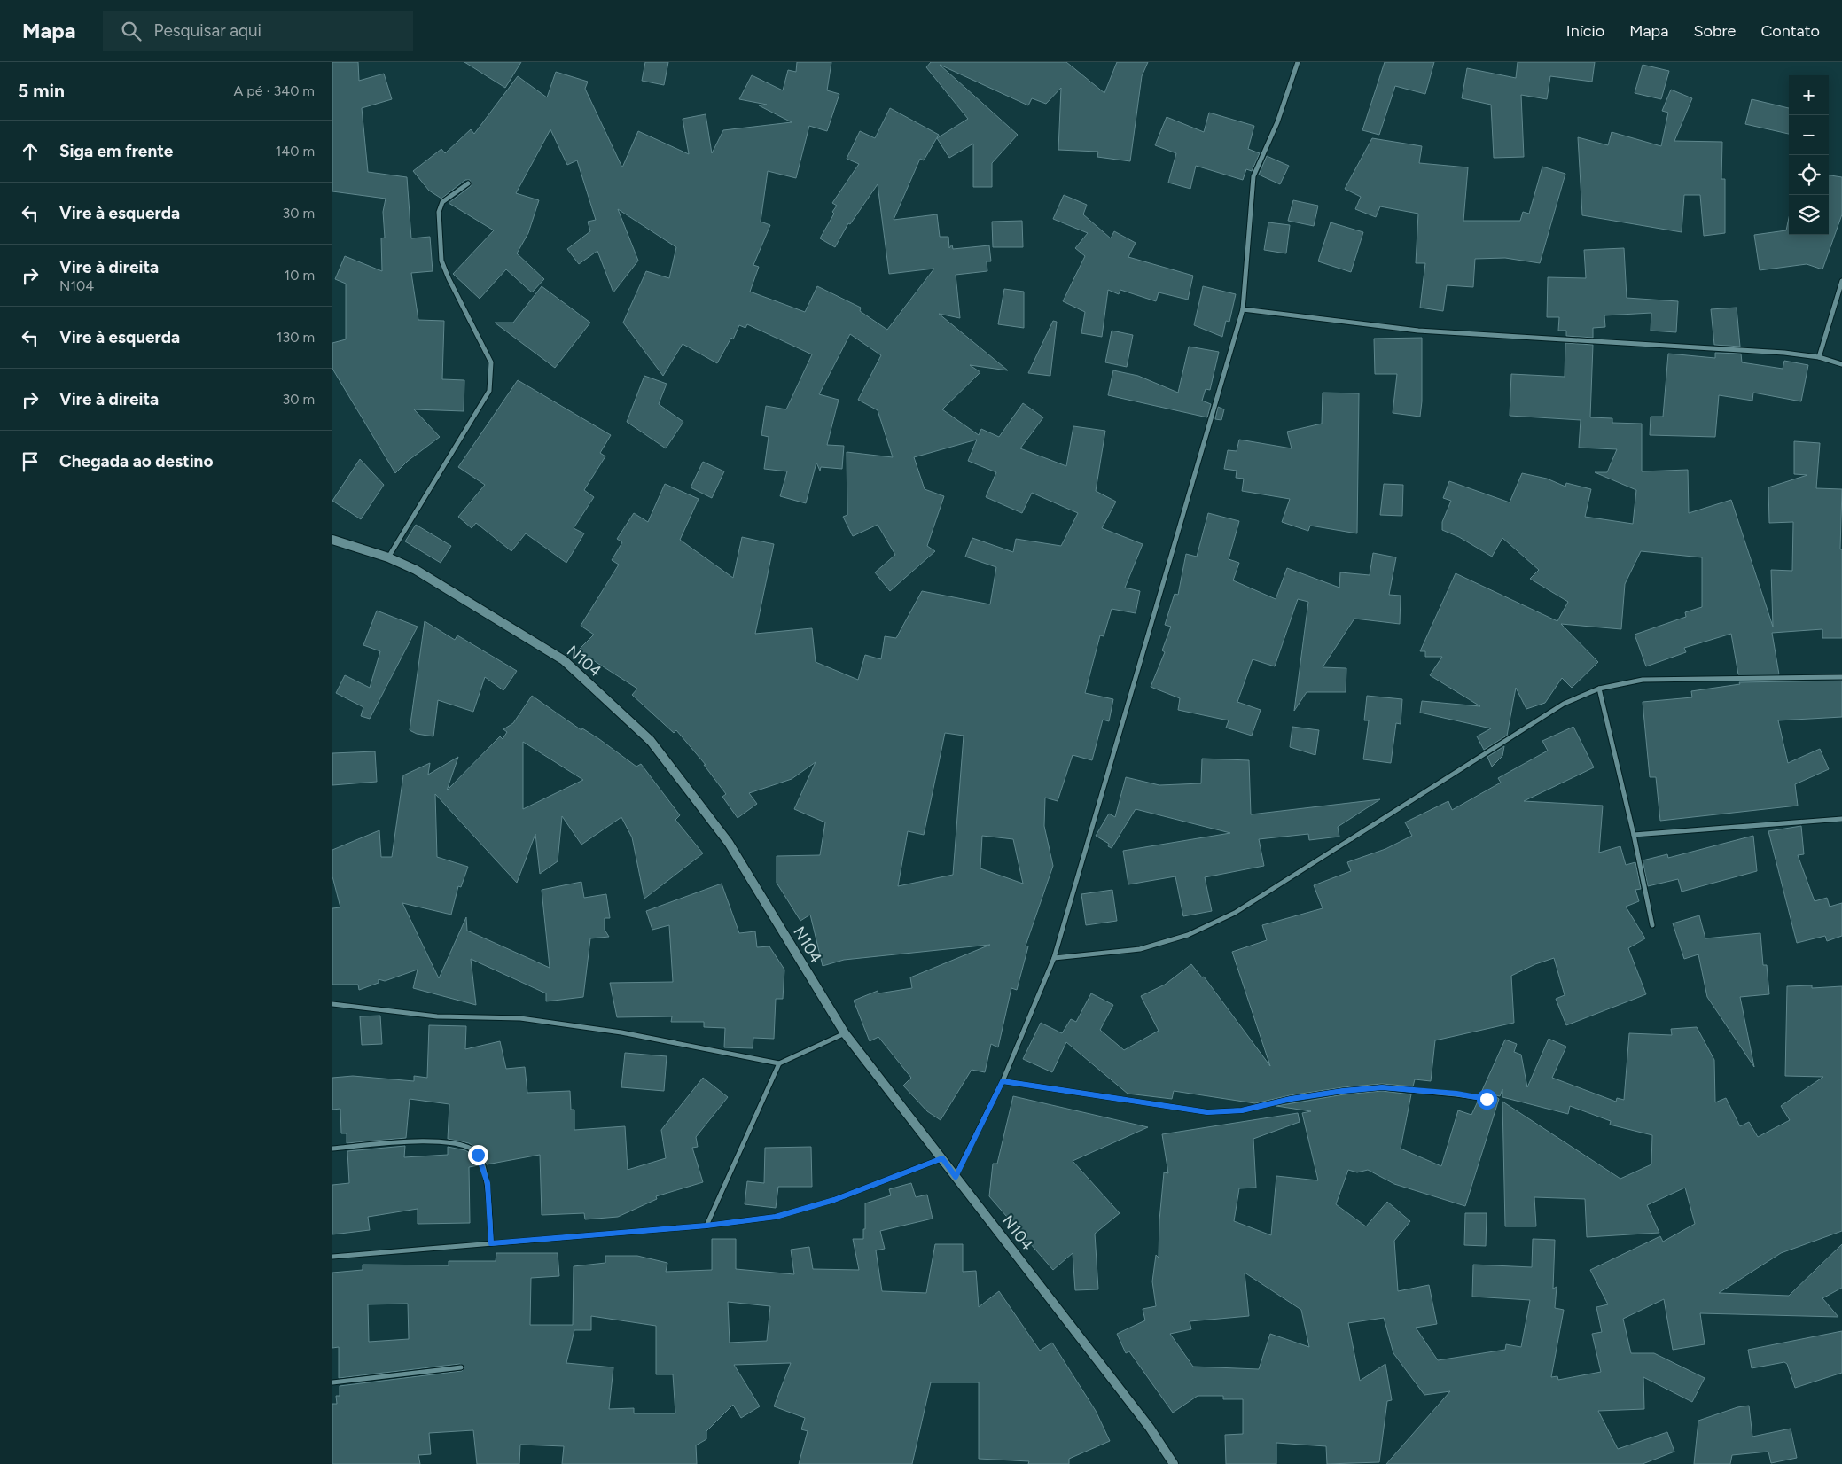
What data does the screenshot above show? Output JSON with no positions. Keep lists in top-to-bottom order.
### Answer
{
  "streets": {
    "street": ["N104"]
  },
  "page": {
    "header": "Mapa",
    "search": "Pesquisar aqui",
    "nav": [
      "Início",
      "Mapa",
      "Sobre",
      "Contato"
    ],
    "heading": ["5 min", "A pé · 340 m"],
    "map_buttons": ["+", "−"],
    "list": [
      ["Siga em frente", "140 m"],
      ["Vire à esquerda", "30 m"],
      ["Vire à direita", "N104", "10 m"],
      ["Vire à esquerda", "130 m"],
      ["Vire à direita", "30 m"],
      "Chegada ao destino"
    ]
  }
}
